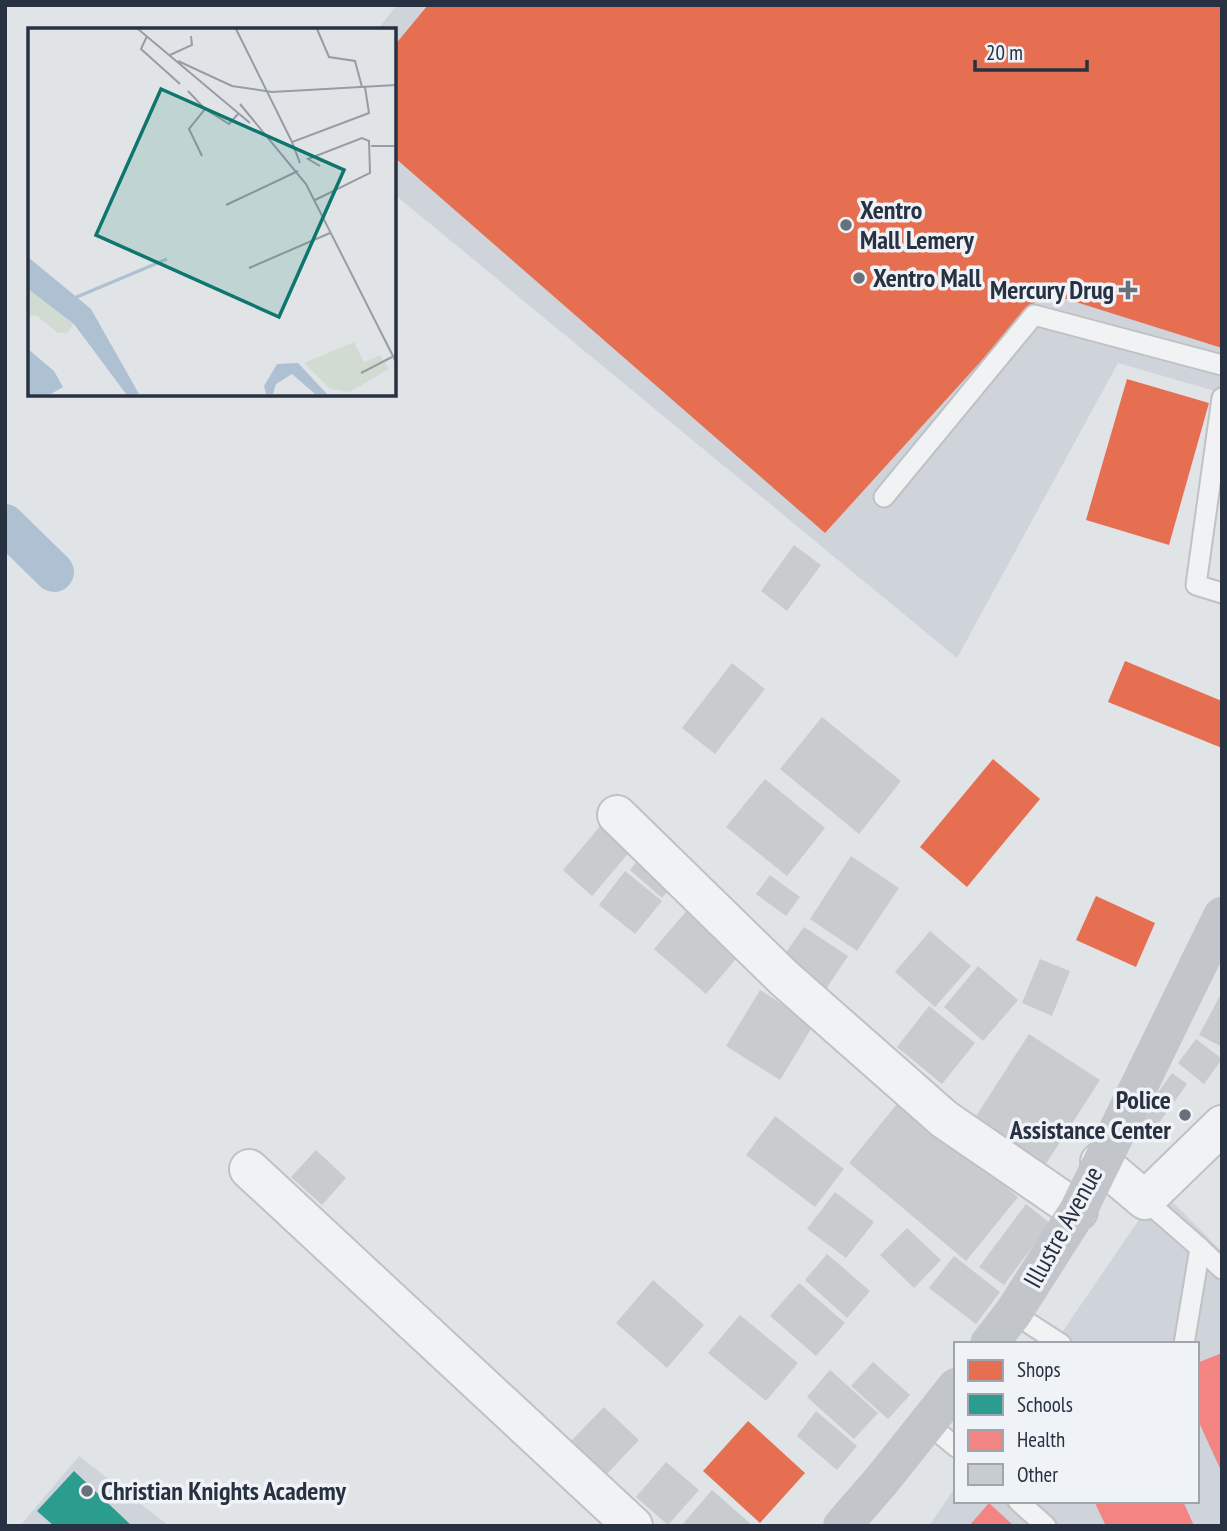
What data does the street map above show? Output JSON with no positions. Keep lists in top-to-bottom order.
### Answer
{
  "streets": {
    "main road": ["Illustre Avenue"]
  },
  "places": {
    "other": [
      "Xentro Mall Lemery",
      "Xentro Mall",
      "Police Assistance Center",
      "Christian Knights Academy"
    ],
    "health": ["Mercury Drug"]
  },
  "legend": [
    "Shops",
    "Schools",
    "Health",
    "Other"
  ],
  "scale_bar": "20 m"
}
